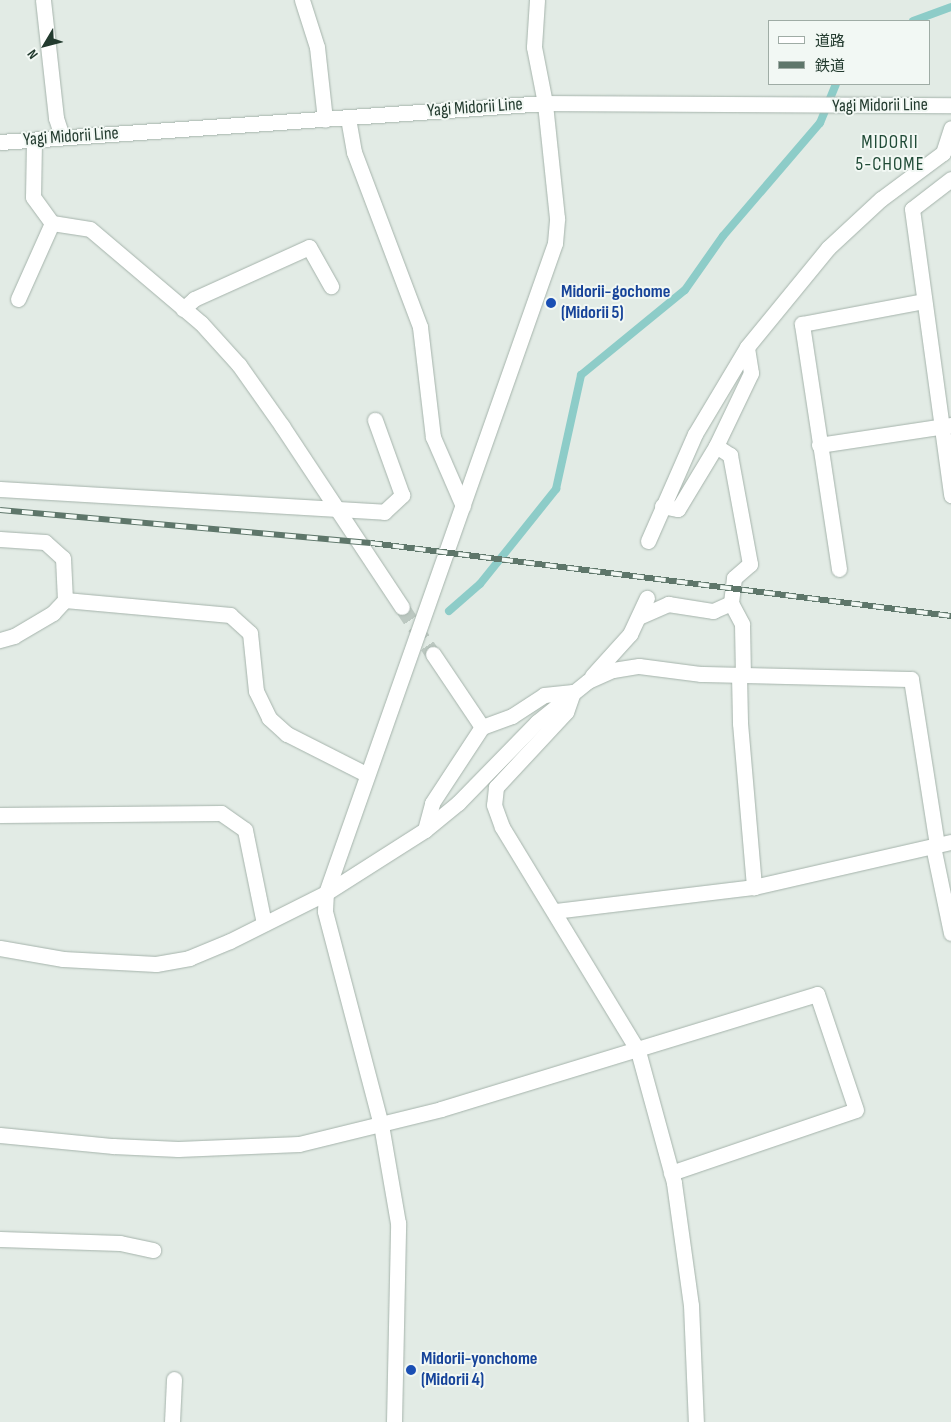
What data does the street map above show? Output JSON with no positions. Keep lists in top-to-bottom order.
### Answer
{
  "streets": {
    "street": ["Yagi Midorii Line"]
  },
  "districts": ["MIDORII 5-CHOME"],
  "places": ["Midorii-gochome (Midorii 5)", "Midorii-yonchome (Midorii 4)"],
  "legend": ["道路", "鉄道"],
  "north": "bottom left"
}
